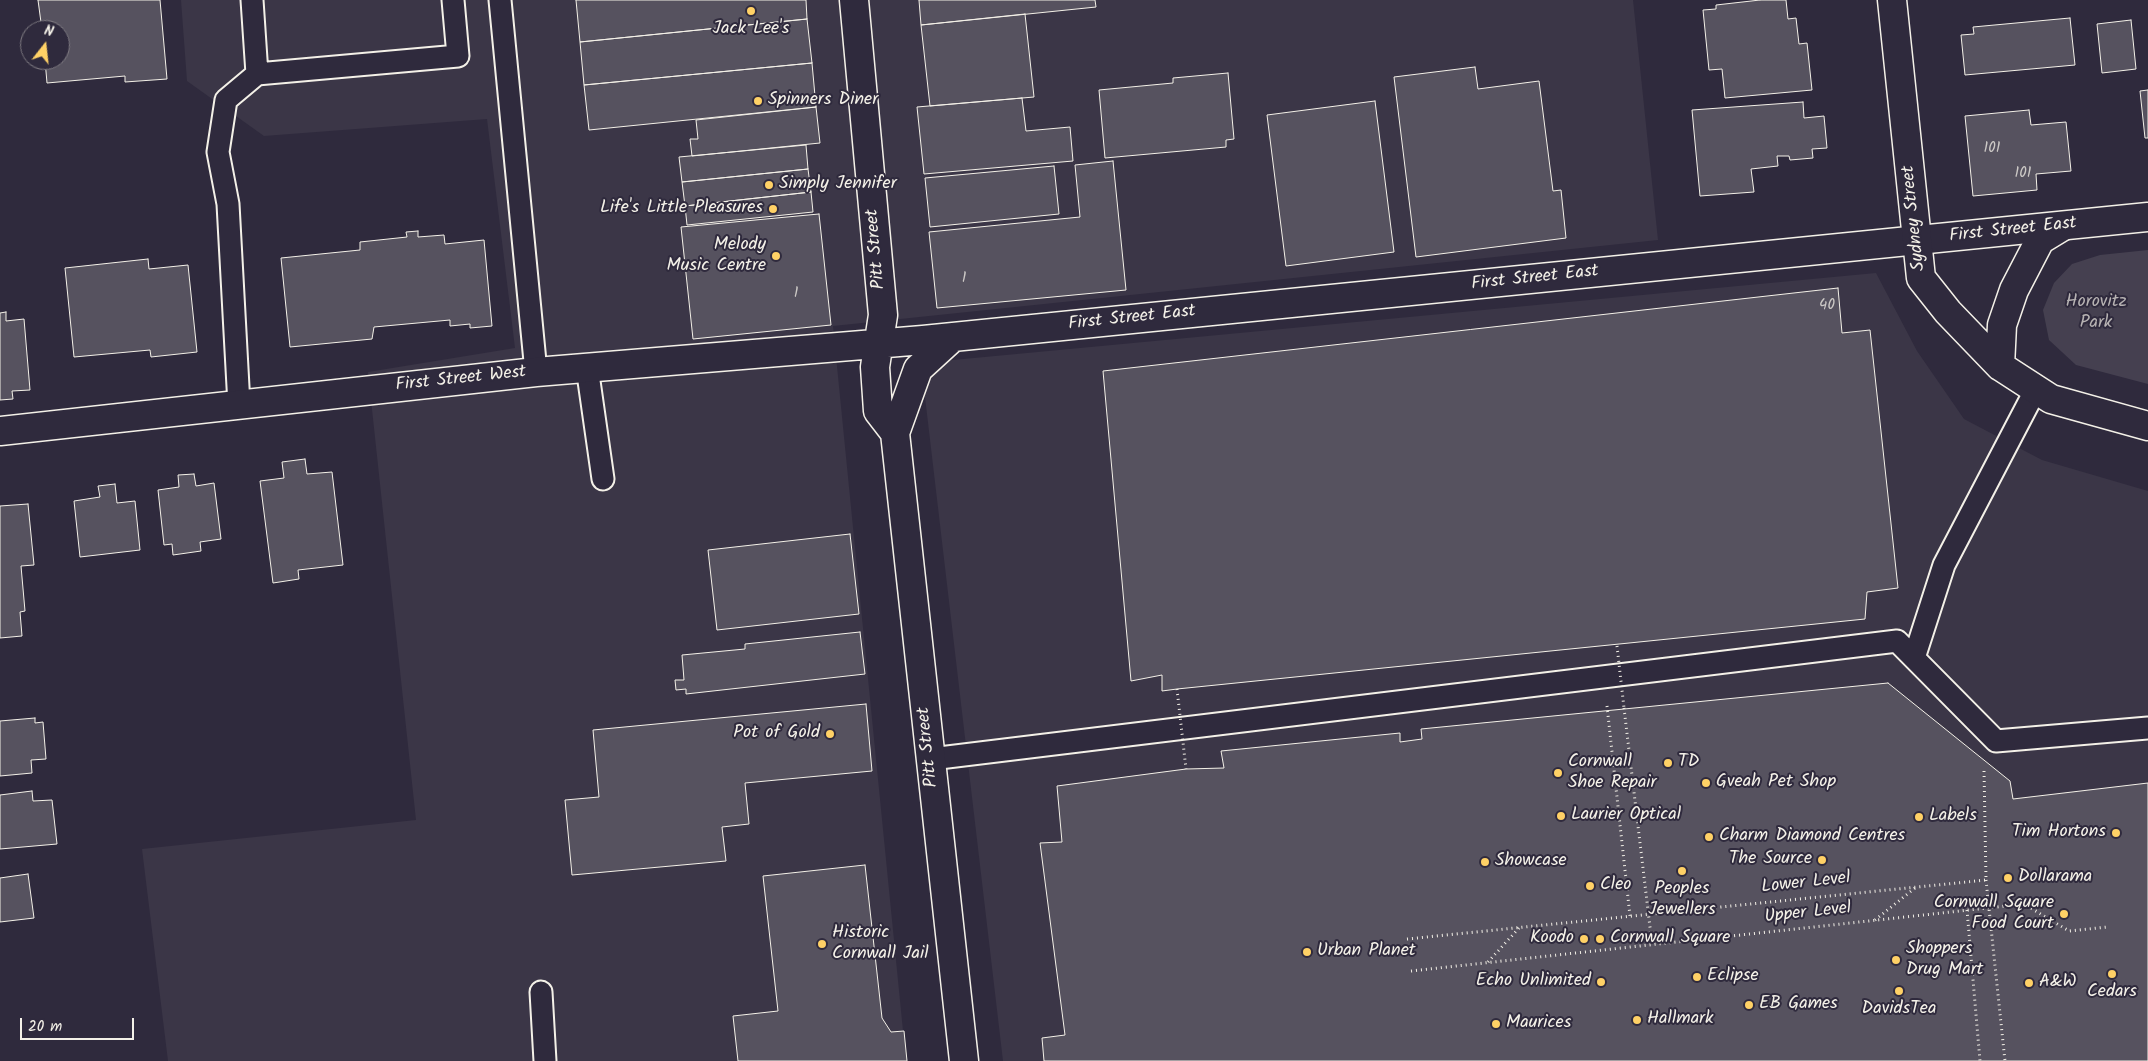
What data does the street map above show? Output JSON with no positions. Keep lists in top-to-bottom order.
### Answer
{
  "streets": {
    "street": [
      "Sydney Street",
      "First Street East",
      "Pitt Street",
      "First Street West"
    ],
    "path": ["Lower Level", "Upper Level"]
  },
  "crossings": [
    ["Sydney Street", "First Street East"],
    ["First Street East", "Pitt Street"],
    ["First Street East", "First Street West"],
    ["Pitt Street", "First Street West"]
  ],
  "parks": ["Horovitz Park"],
  "places": [
    "Jack Lee's",
    "Spinners Diner",
    "Simply Jennifer",
    "Life's Little Pleasures",
    "Melody Music Centre",
    "Pot of Gold",
    "TD",
    "Cornwall Shoe Repair",
    "Gveah Pet Shop",
    "Laurier Optical",
    "Labels",
    "Tim Hortons",
    "Charm Diamond Centres",
    "The Source",
    "Showcase",
    "Peoples Jewellers",
    "Dollarama",
    "Cleo",
    "Cornwall Square Food Court",
    "Koodo",
    "Cornwall Square",
    "Historic Cornwall Jail",
    "Urban Planet",
    "Shoppers Drug Mart",
    "Cedars",
    "Eclipse",
    "Echo Unlimited",
    "A&W",
    "DavidsTea",
    "EB Games",
    "Hallmark",
    "Maurices"
  ],
  "house_numbers": [
    "101",
    "101",
    "1",
    "1",
    "40"
  ],
  "scale_bar": "20 m",
  "north": "top"
}
